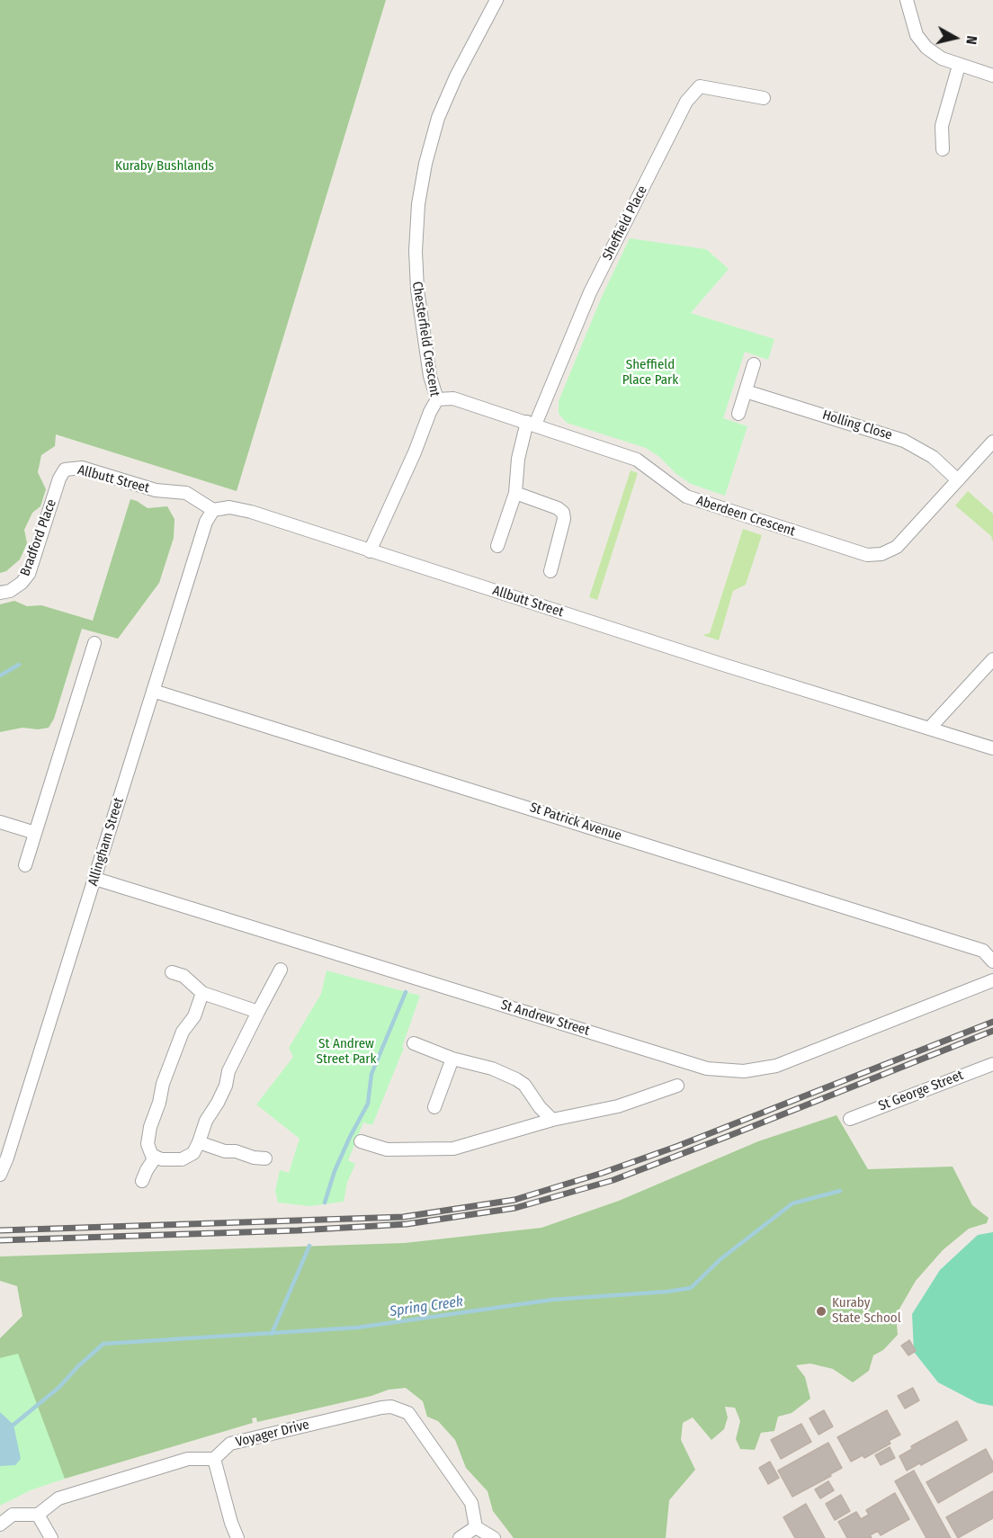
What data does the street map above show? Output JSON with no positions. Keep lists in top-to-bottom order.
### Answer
{
  "streets": {
    "street": [
      "Sheffield Place",
      "Chesterfield Crescent",
      "Holling Close",
      "Allbutt Street",
      "Aberdeen Crescent",
      "Bradford Place",
      "St Patrick Avenue",
      "Allingham Street",
      "St Andrew Street",
      "St George Street",
      "Voyager Drive"
    ]
  },
  "crossings": [
    ["Sheffield Place", "Aberdeen Crescent"],
    ["Chesterfield Crescent", "Allbutt Street"],
    ["Chesterfield Crescent", "Aberdeen Crescent"],
    ["Holling Close", "Aberdeen Crescent"],
    ["Allbutt Street", "Bradford Place"],
    ["Allbutt Street", "Allingham Street"],
    ["St Patrick Avenue", "Allingham Street"],
    ["Allingham Street", "St Andrew Street"]
  ],
  "water": ["Spring Creek"],
  "parks": ["Kuraby Bushlands", "Sheffield Place Park", "St Andrew Street Park"],
  "places": ["Kuraby State School"],
  "north": "right"
}
